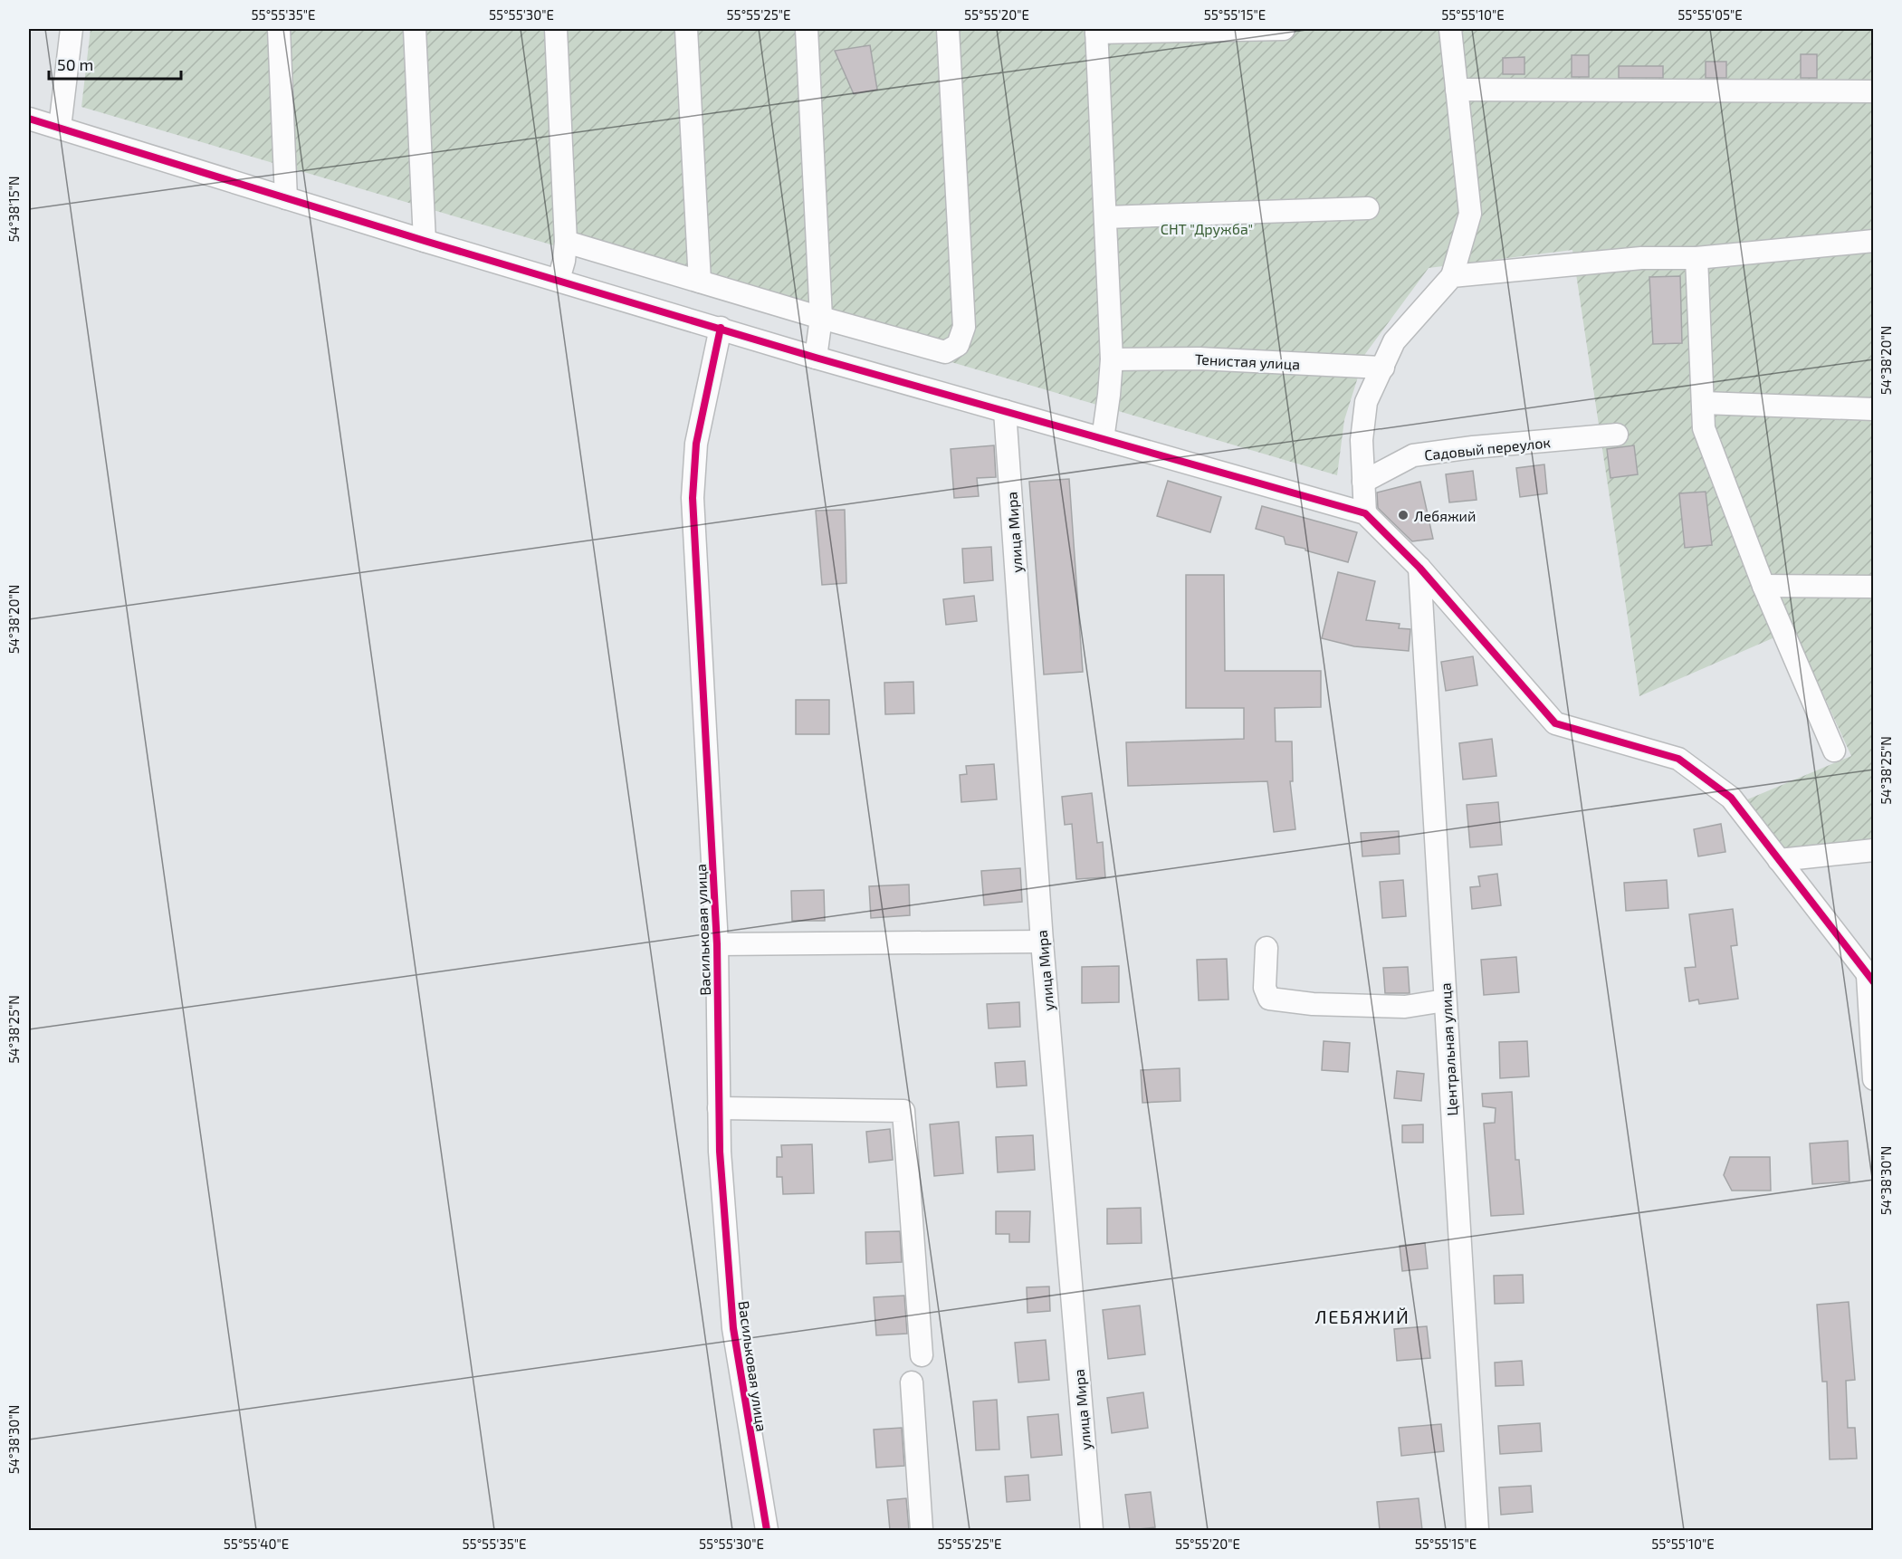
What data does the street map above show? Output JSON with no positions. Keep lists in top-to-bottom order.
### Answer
{
  "streets": {
    "street": [
      "Тенистая улица",
      "Садовый переулок",
      "улица Мира",
      "Васильковая улица",
      "Центральная улица"
    ]
  },
  "districts": ["ЛЕБЯЖИЙ"],
  "parks": ["СНТ \"Дружба\""],
  "places": ["Лебяжий"],
  "scale_bar": "50 m",
  "coordinates": [
    "55°55'35\"E",
    "55°55'30\"E",
    "55°55'25\"E",
    "55°55'20\"E",
    "55°55'15\"E",
    "55°55'10\"E",
    "55°55'05\"E",
    "54°38'15\"N",
    "54°38'20\"N",
    "54°38'25\"N",
    "54°38'30\"N",
    "55°55'40\"E"
  ]
}
